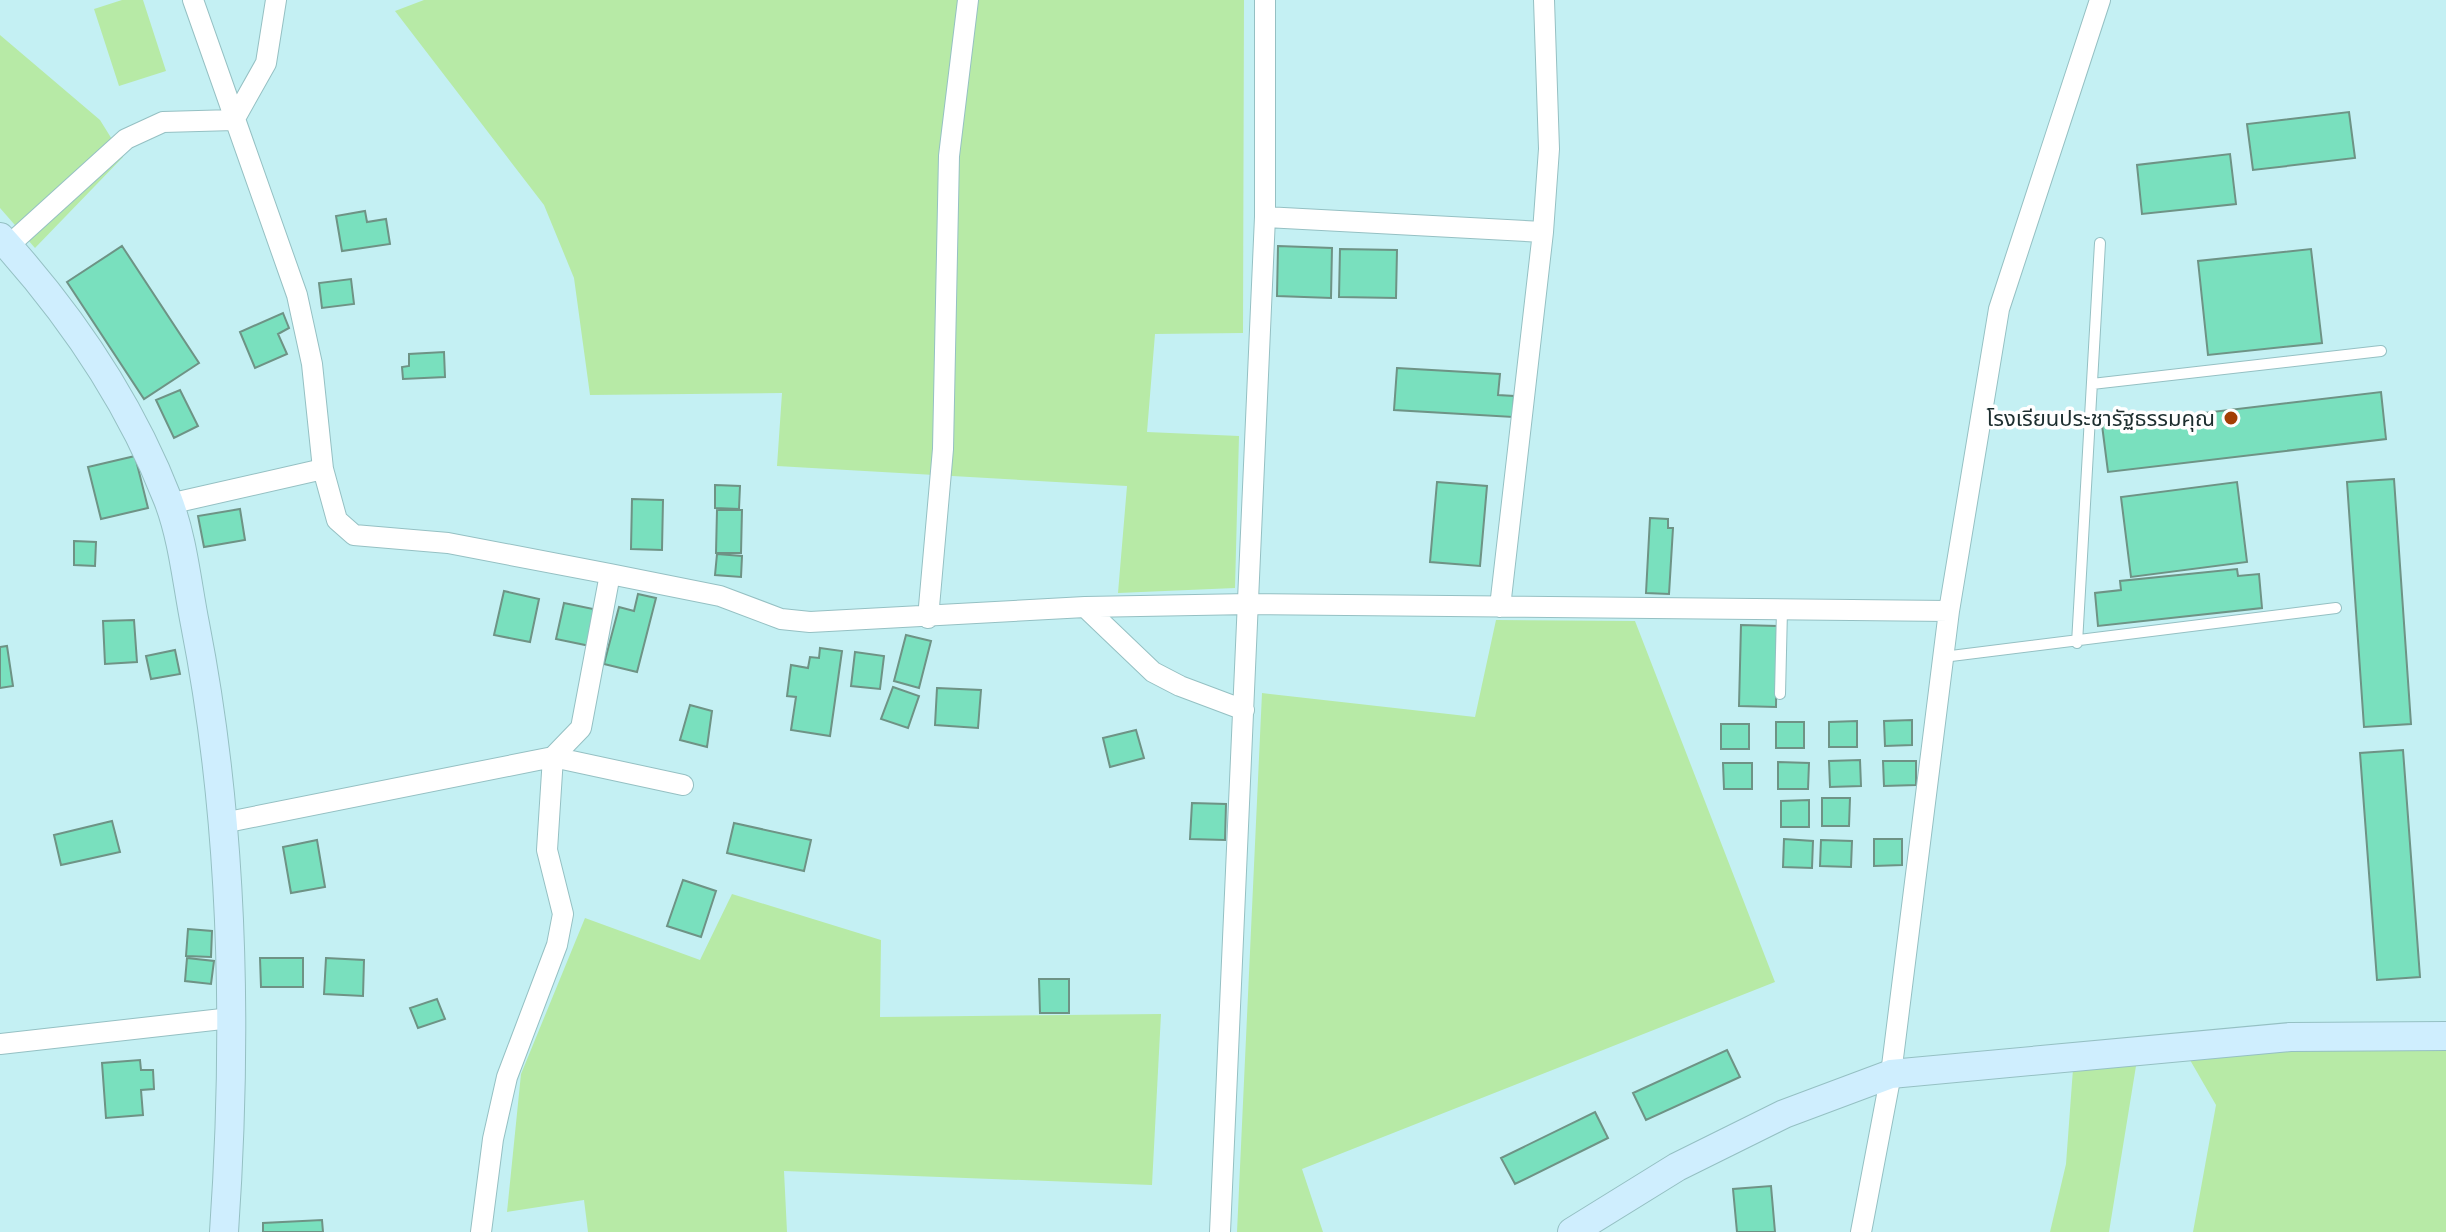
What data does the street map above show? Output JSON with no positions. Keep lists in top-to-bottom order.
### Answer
{
  "places": ["โรงเรียนประชารัฐธรรมคุณ"]
}
